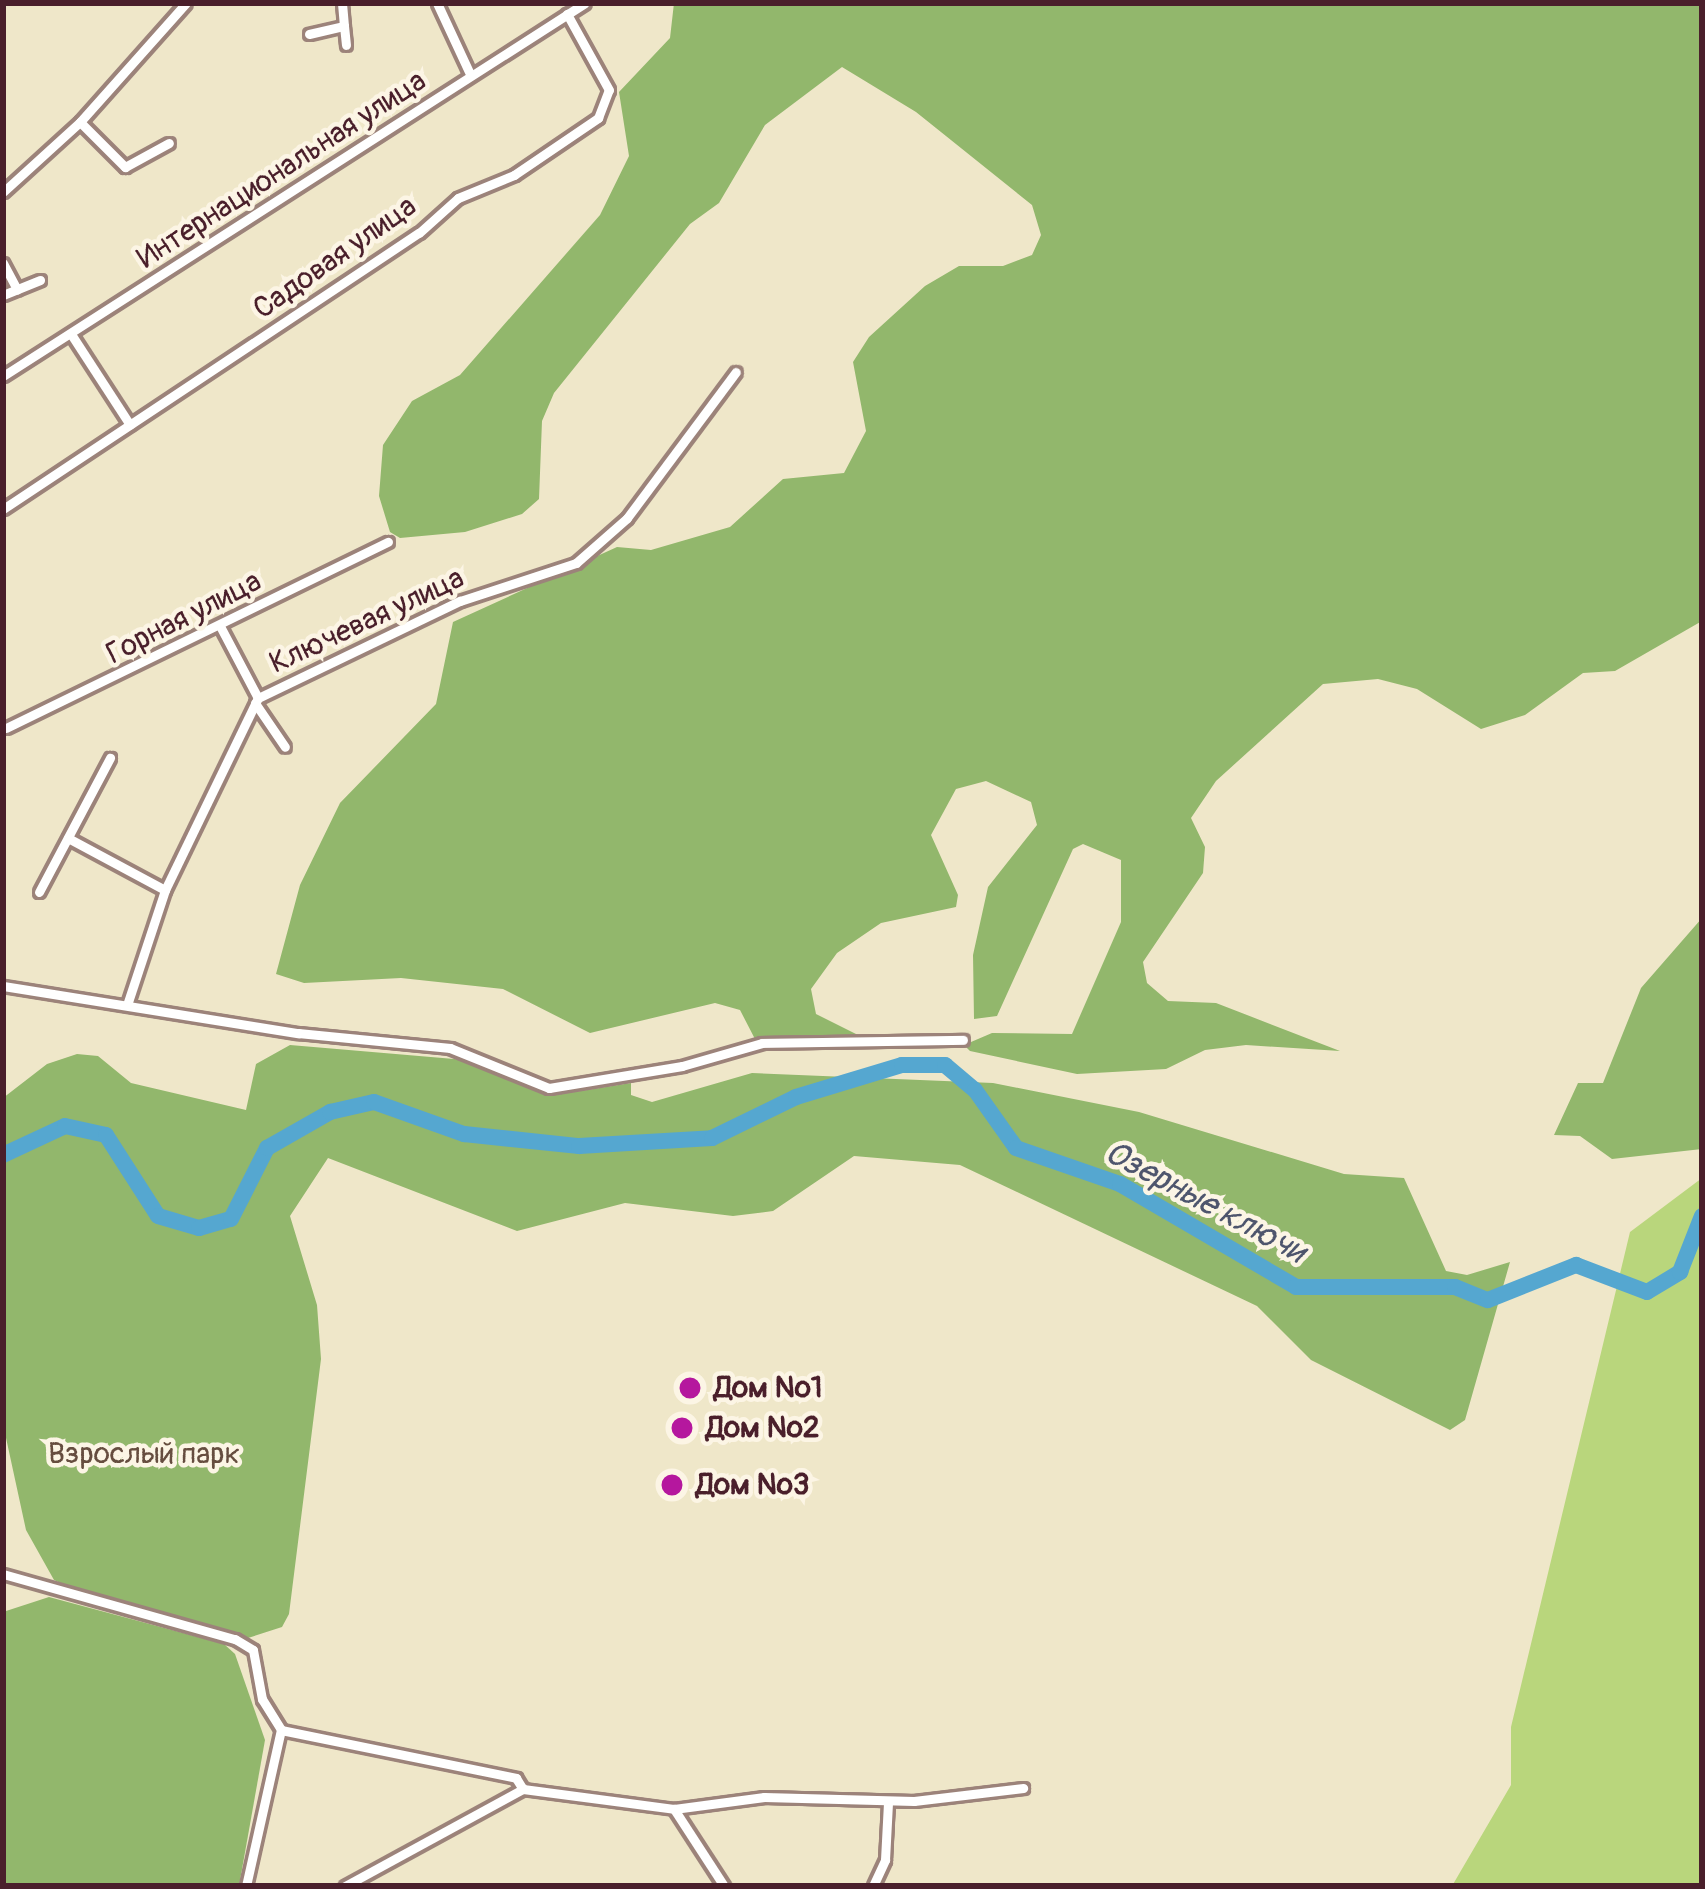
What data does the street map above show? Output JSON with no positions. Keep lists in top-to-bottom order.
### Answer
{
  "streets": {
    "street": [
      "Интернациональная улица",
      "Садовая улица",
      "Горная улица",
      "Ключевая улица"
    ]
  },
  "crossings": [
    ["Интернациональная улица", "Садовая улица"]
  ],
  "water": ["Озерные ключи"],
  "parks": ["Взрослый парк"],
  "places": ["Дом №1", "Дом №2", "Дом №3"]
}
